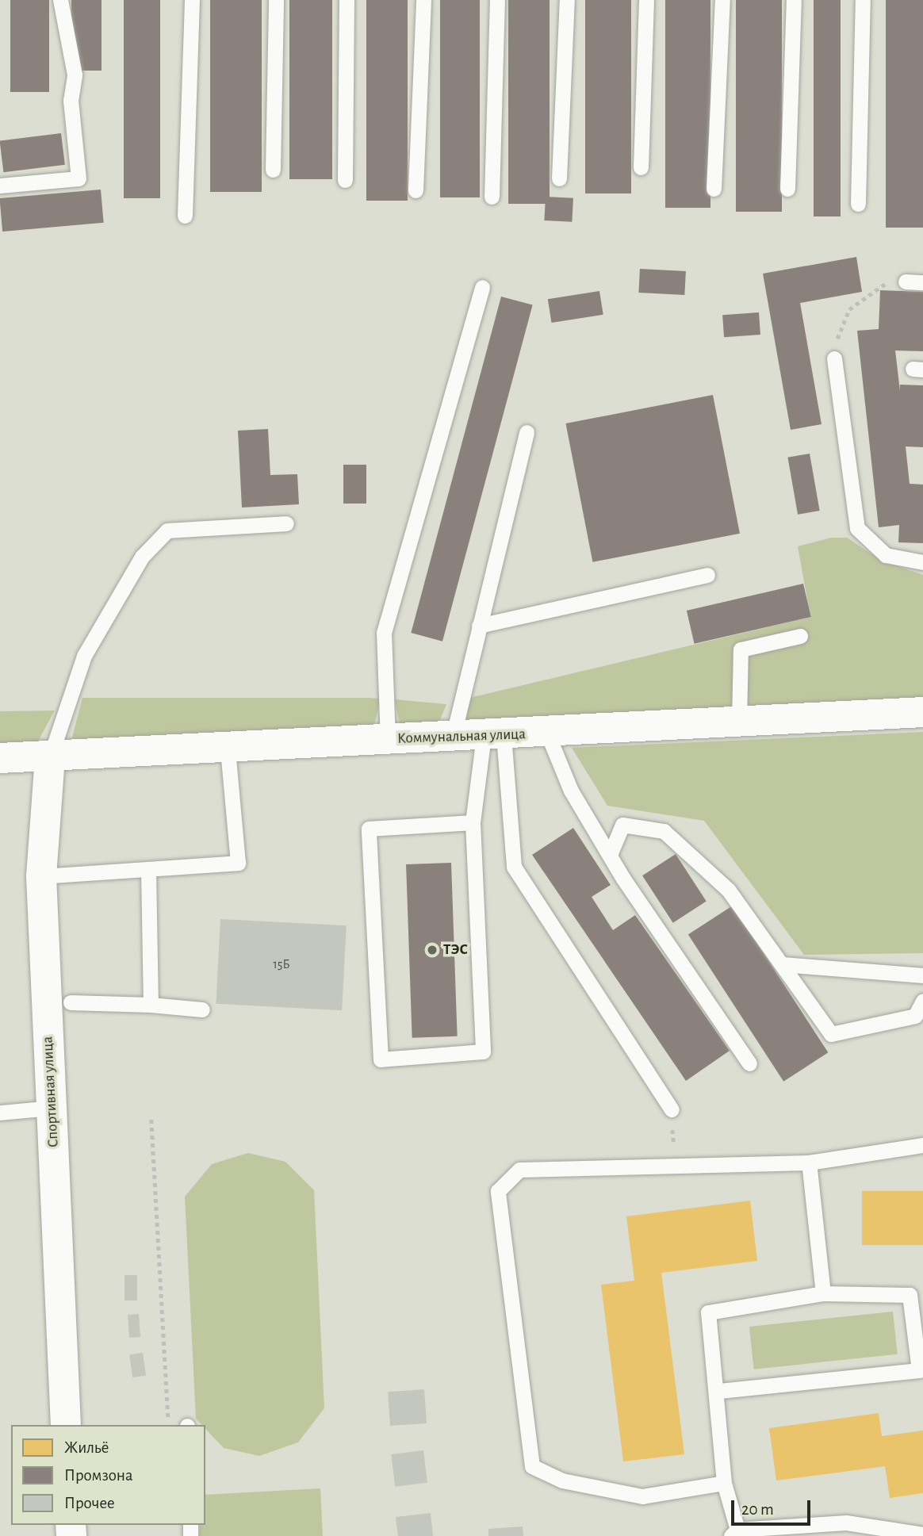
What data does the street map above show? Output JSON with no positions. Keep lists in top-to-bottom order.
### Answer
{
  "streets": {
    "street": ["Коммунальная улица", "Спортивная улица"]
  },
  "crossings": [
    ["Коммунальная улица", "Спортивная улица"]
  ],
  "places": ["ТЭС"],
  "house_numbers": ["15Б"],
  "legend": ["Жильё", "Промзона", "Прочее"],
  "scale_bar": "20 m"
}
